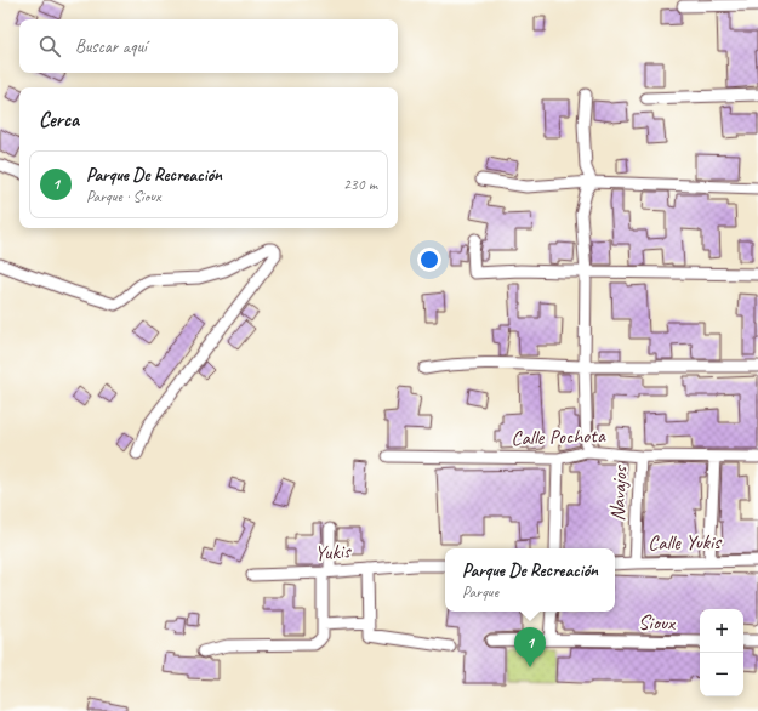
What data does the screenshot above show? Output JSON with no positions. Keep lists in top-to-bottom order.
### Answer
{
  "streets": {
    "street": [
      "Calle Pochota",
      "Navajos",
      "Calle Yukis",
      "Yukis",
      "Sioux"
    ]
  },
  "crossings": [
    ["Calle Pochota", "Navajos"],
    ["Navajos", "Calle Yukis"]
  ],
  "page": {
    "search": "Buscar aquí",
    "heading": "Cerca",
    "list": [
      {
        "mark": "1",
        "name": "Parque De Recreación",
        "note": "Parque · Sioux",
        "value": "230 m"
      }
    ],
    "popup": ["Parque De Recreación", "Parque"],
    "map_buttons": ["+", "−"],
    "pins": "1"
  }
}
